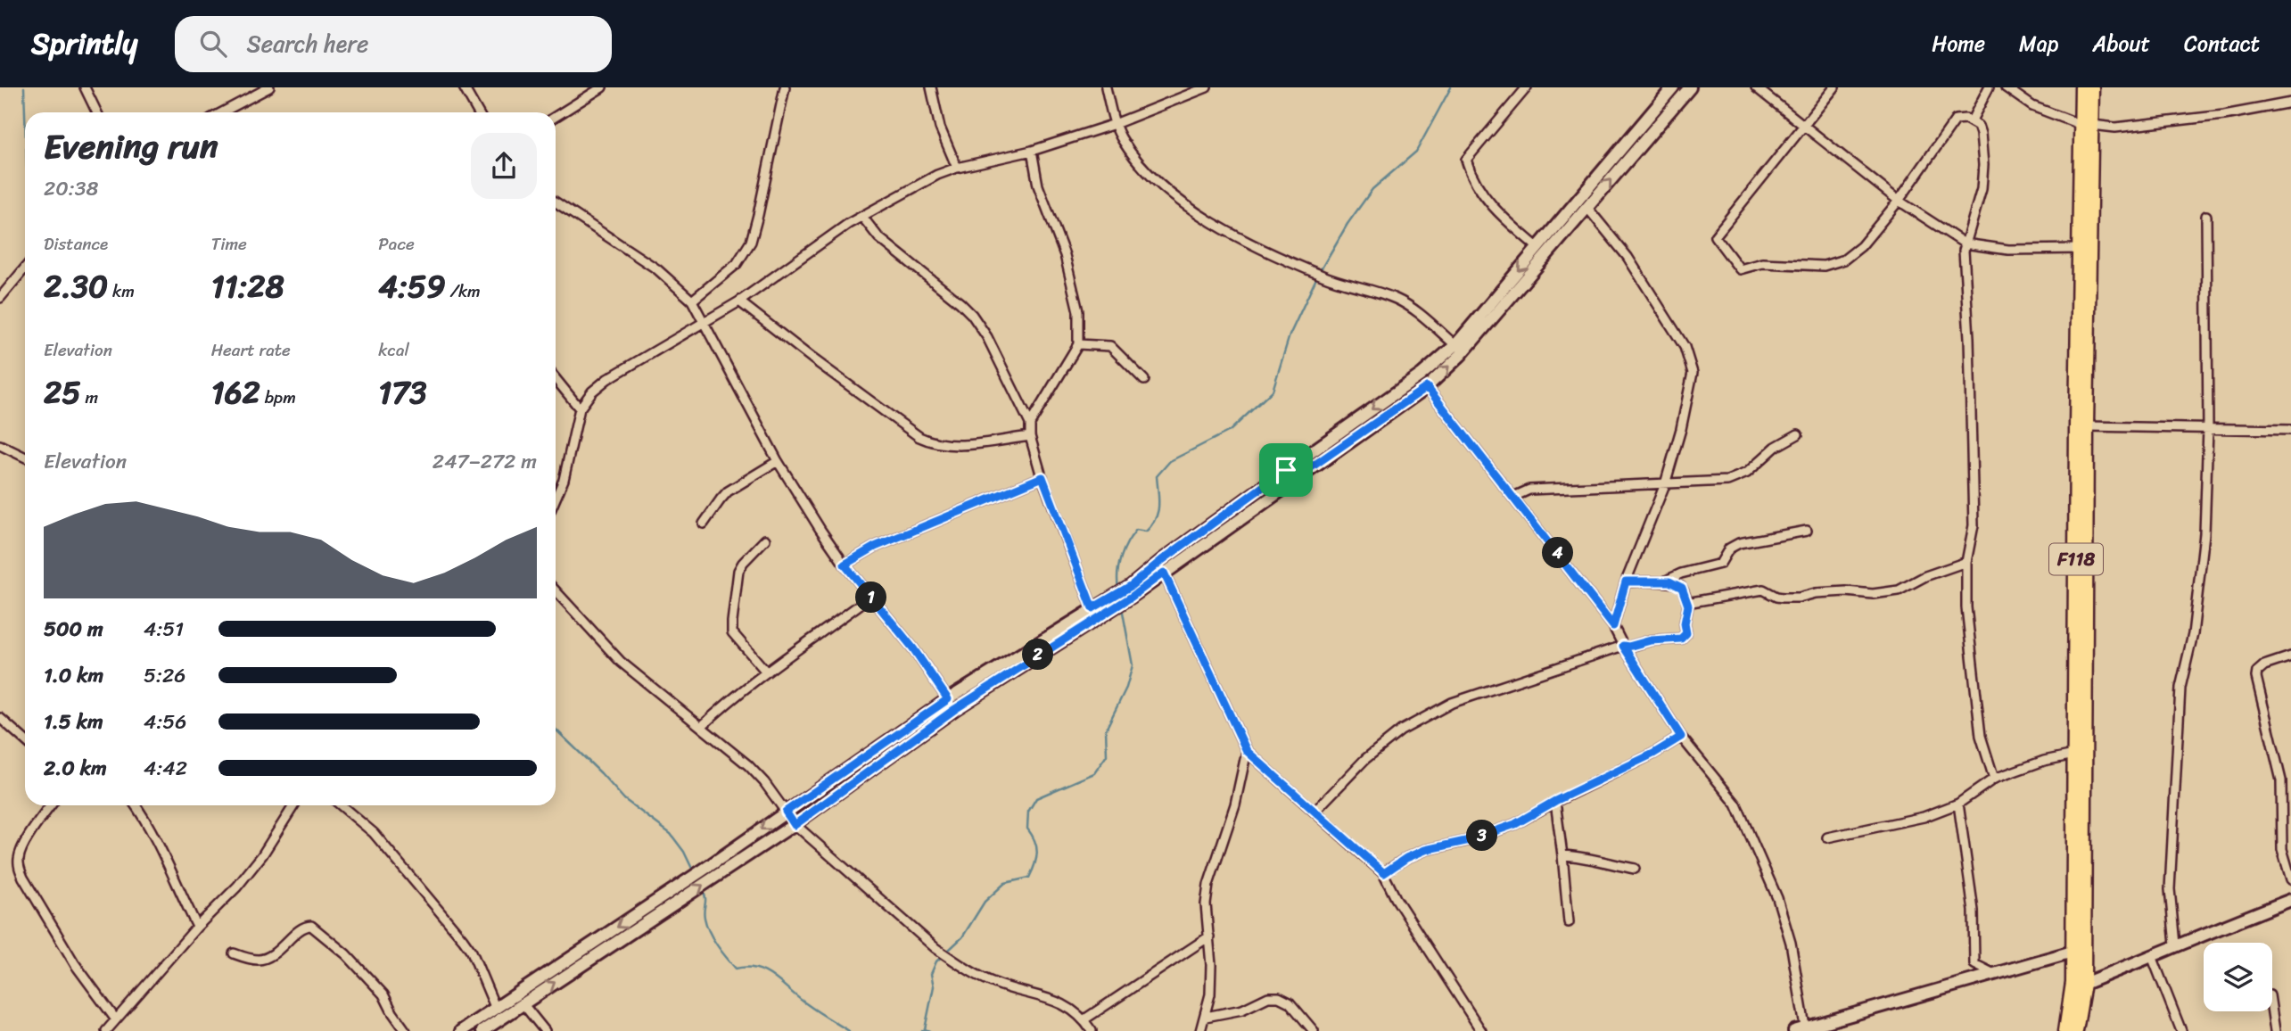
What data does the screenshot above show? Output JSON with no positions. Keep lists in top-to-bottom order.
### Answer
{
  "streets": {
    "main road": ["F118"]
  },
  "page": {
    "header": "Sprintly",
    "search": "Search here",
    "nav": [
      "Home",
      "Map",
      "About",
      "Contact"
    ],
    "heading": ["Evening run", "20:38"],
    "stats": [
      ["Distance", "2.30 km"],
      ["Time", "11:28"],
      ["Pace", "4:59 /km"],
      ["Elevation", "25 m"],
      ["Heart rate", "162 bpm"],
      ["kcal", "173"]
    ],
    "chart": ["Elevation", "247–272 m"],
    "pins": [
      "4",
      "1",
      "2",
      "3"
    ],
    "list": [
      {
        "name": "500 m",
        "note": "4:51"
      },
      {
        "name": "1.0 km",
        "note": "5:26"
      },
      {
        "name": "1.5 km",
        "note": "4:56"
      },
      {
        "name": "2.0 km",
        "note": "4:42"
      }
    ]
  }
}
